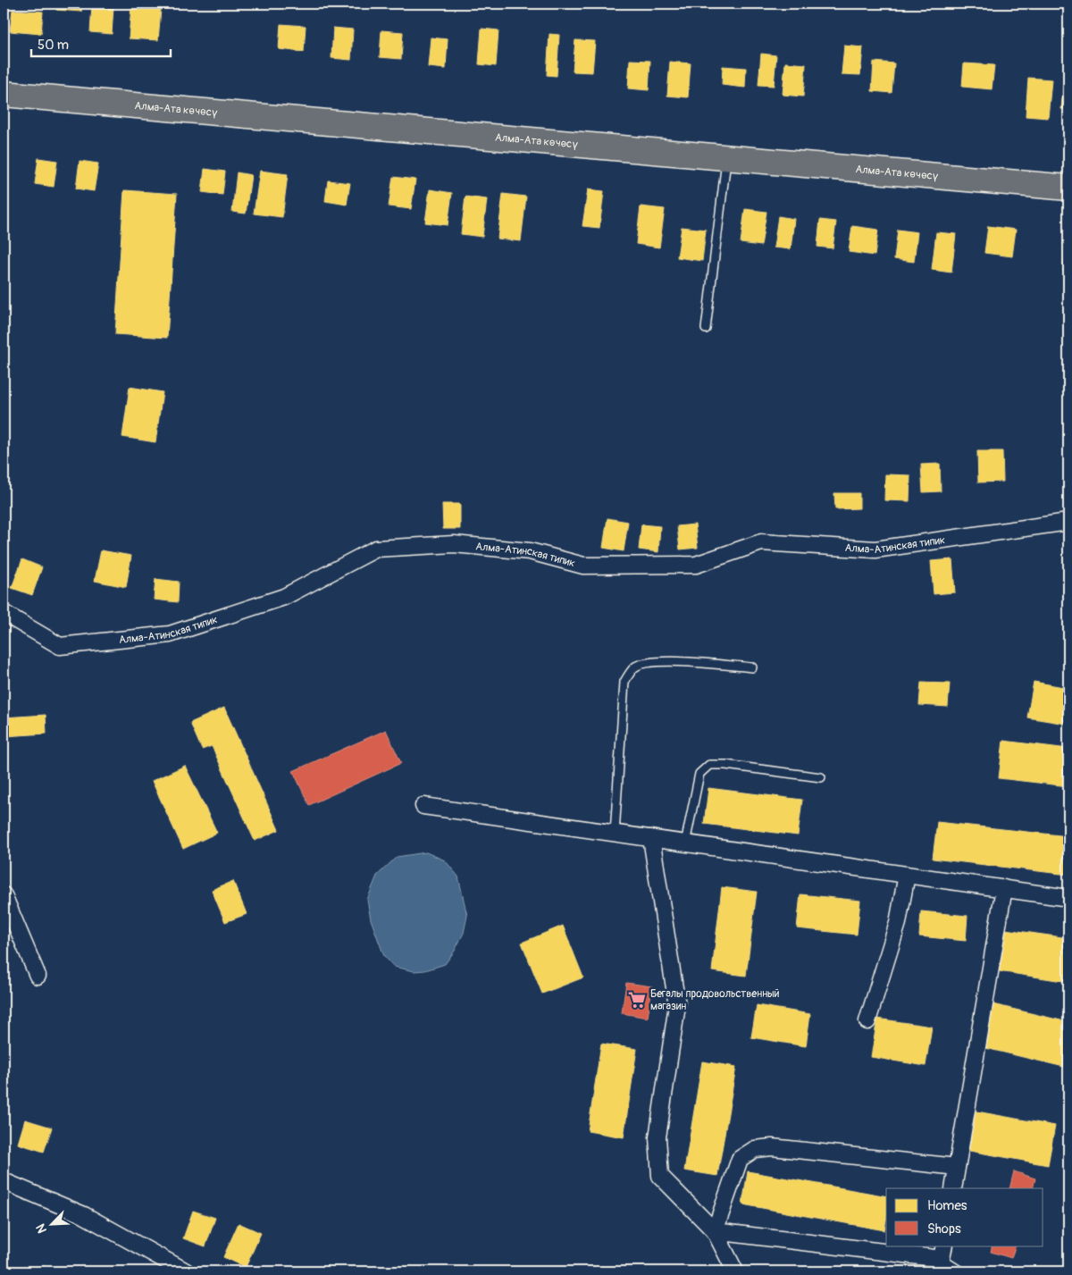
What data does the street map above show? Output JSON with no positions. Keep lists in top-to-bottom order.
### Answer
{
  "streets": {
    "highway": ["Алма-Ата көчөсү"],
    "street": ["Алма-Атинская типик"]
  },
  "places": {
    "supermarket": ["Бегалы продовольственный магазин"]
  },
  "legend": ["Homes", "Shops"],
  "scale_bar": "50 m",
  "north": "bottom left"
}
